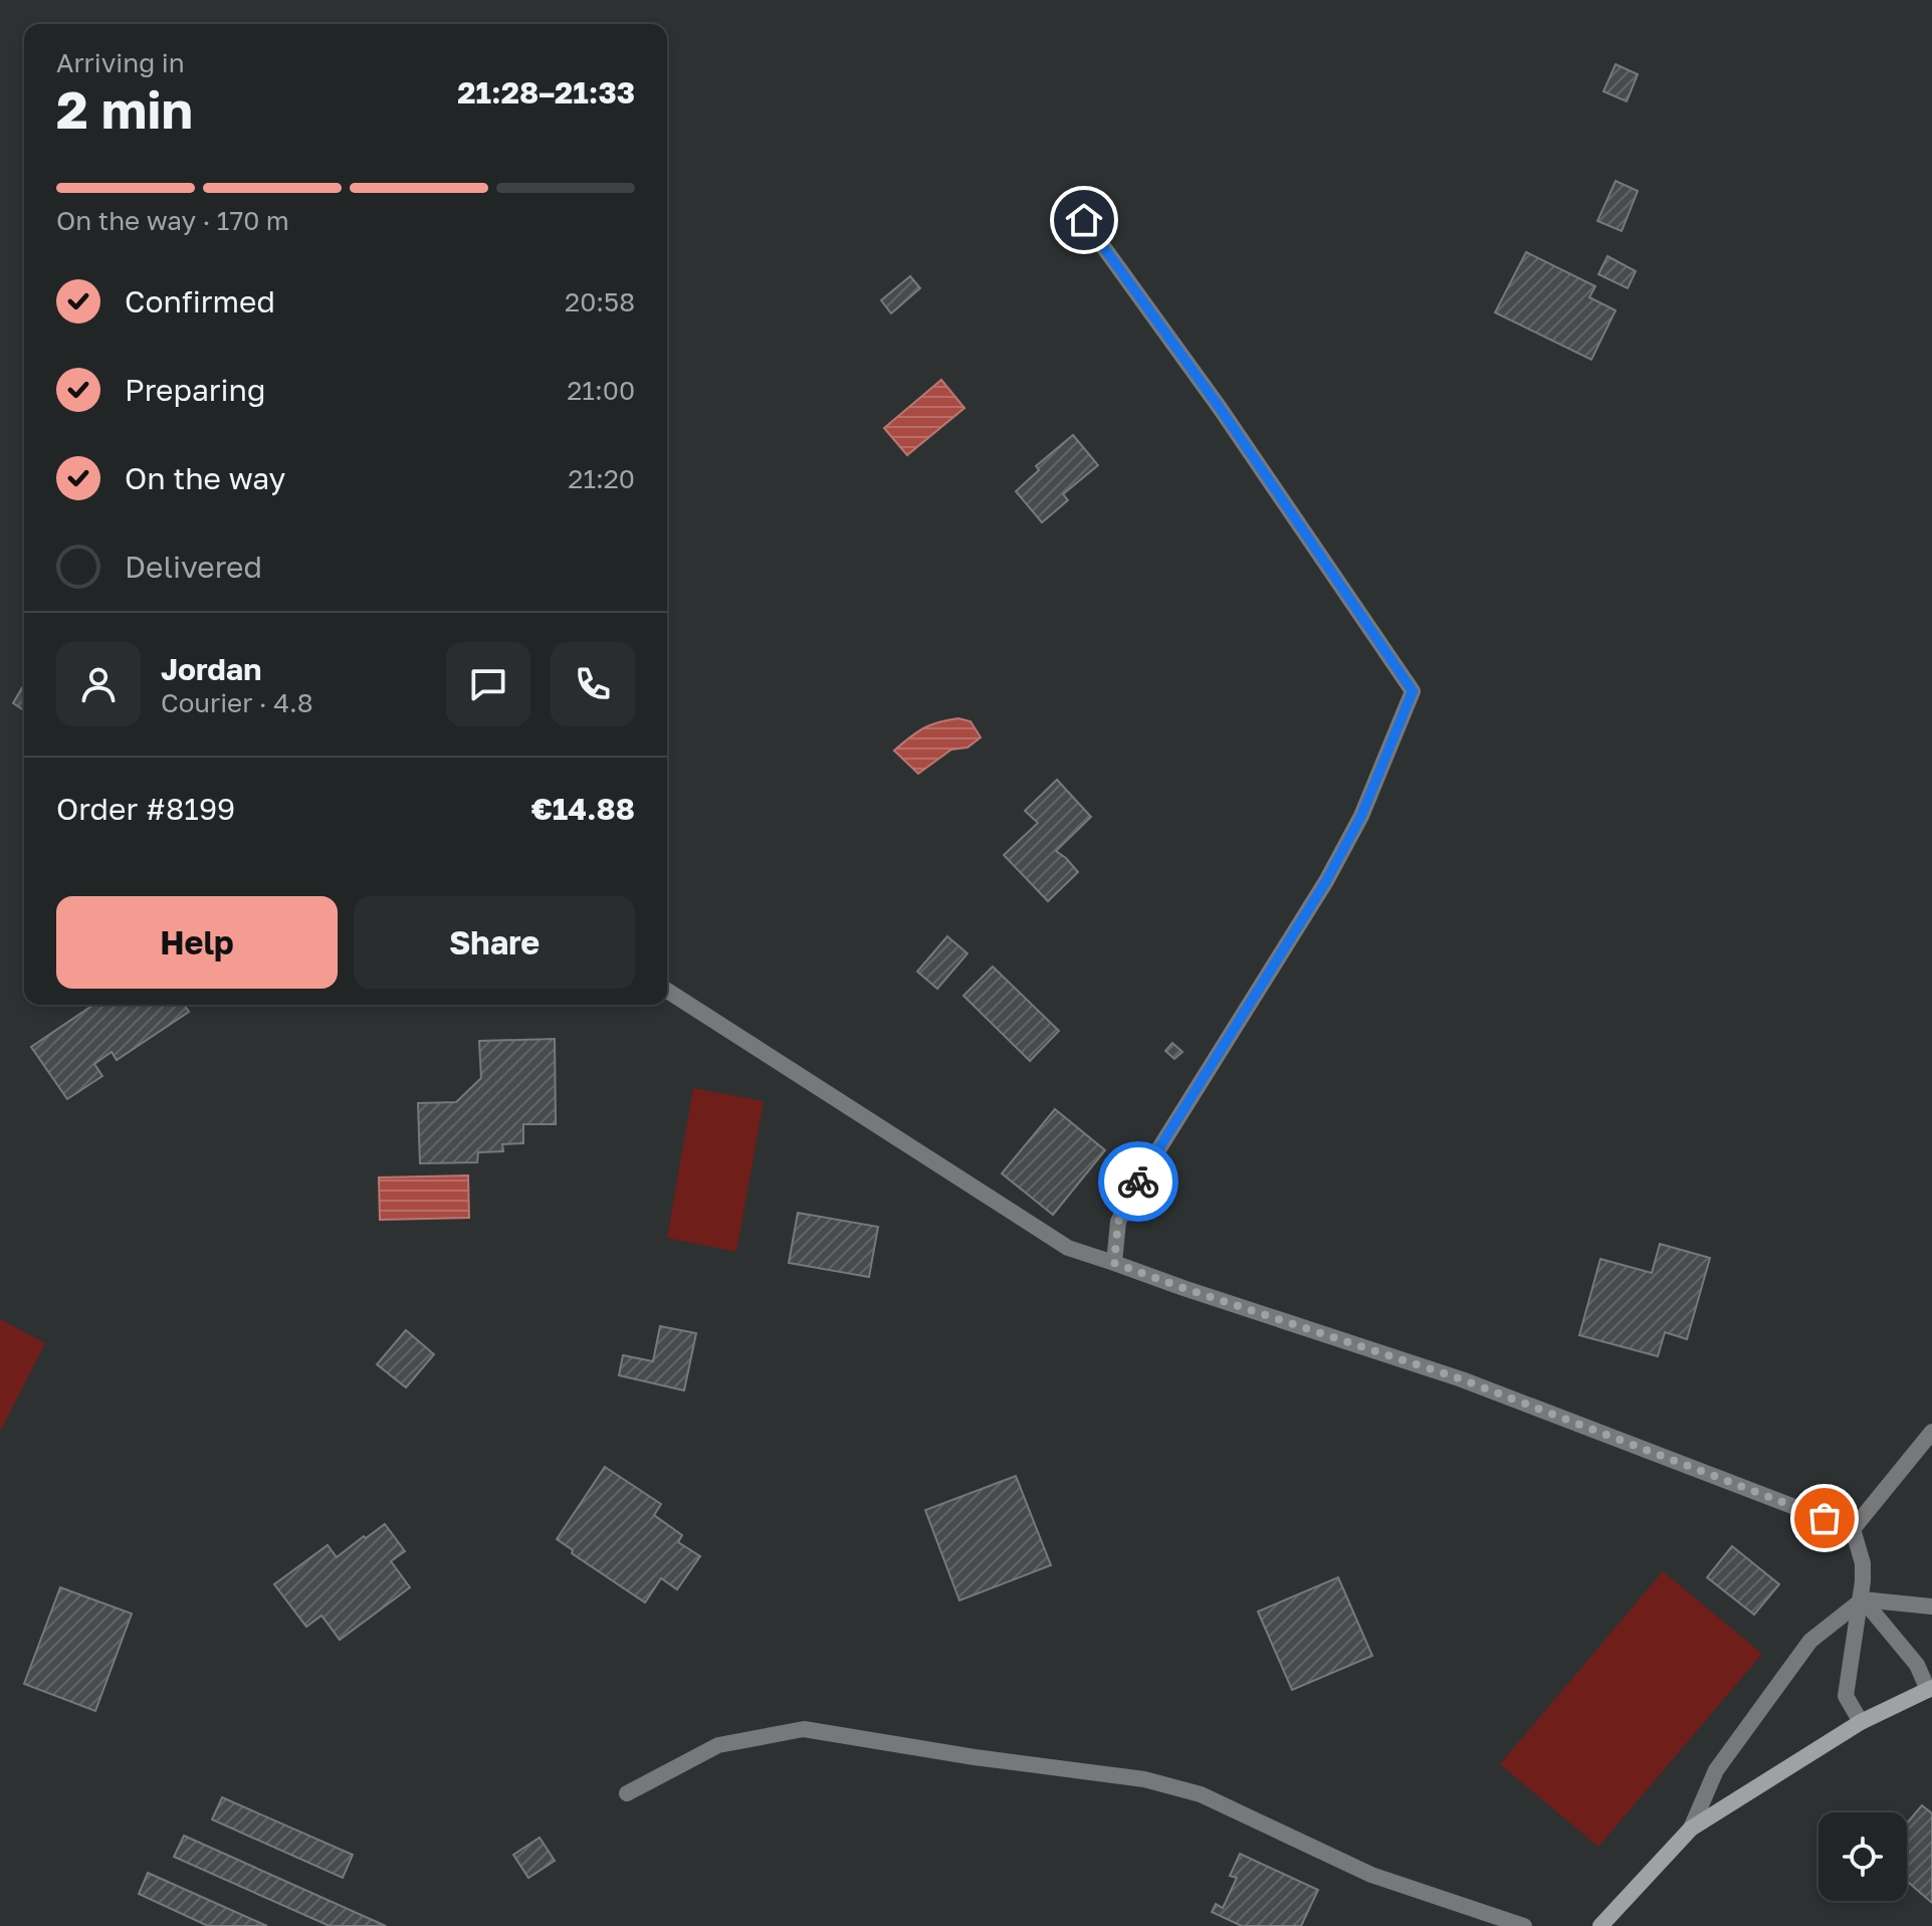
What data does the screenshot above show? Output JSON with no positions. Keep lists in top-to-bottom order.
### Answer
{
  "page": {
    "heading": ["2 min", "Arriving in", "21:28–21:33"],
    "panel": [
      "Jordan",
      "Courier · 4.8",
      "Order #8199",
      "€14.88"
    ],
    "bar": "On the way · 170 m",
    "list": [
      ["Confirmed", "20:58"],
      ["Preparing", "21:00"],
      ["On the way", "21:20"],
      "Delivered"
    ],
    "buttons": ["Help", "Share"]
  }
}
